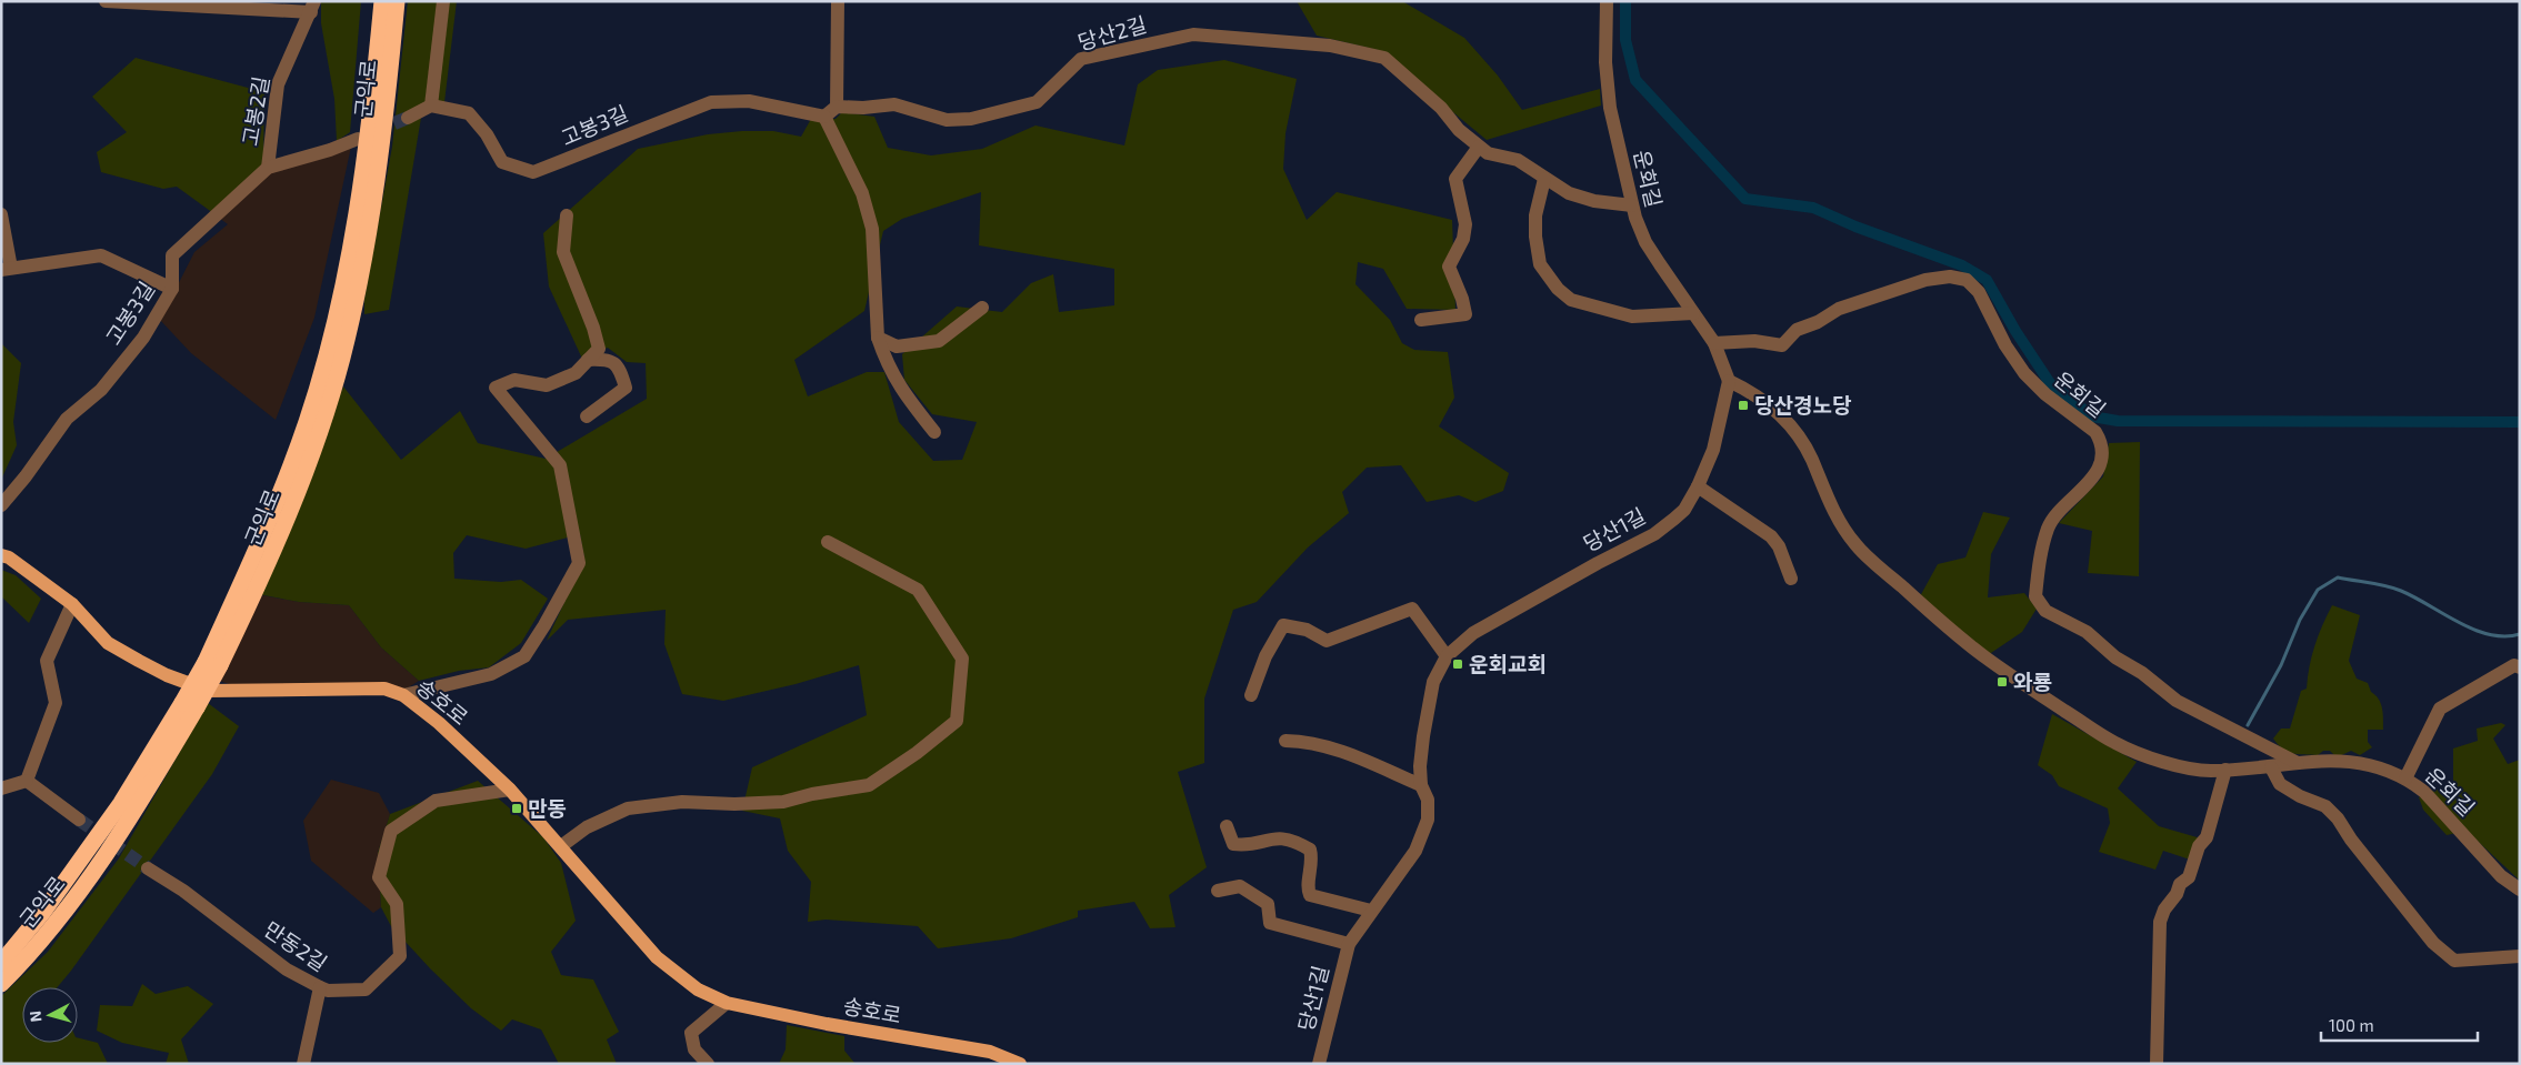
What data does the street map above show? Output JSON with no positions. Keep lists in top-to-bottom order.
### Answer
{
  "streets": {
    "highway": ["군익로"],
    "main road": ["송호로"],
    "street": [
      "당산2길",
      "고봉2길",
      "고봉3길",
      "운회길",
      "당산1길",
      "만동2길"
    ]
  },
  "crossings": [
    ["당산2길", "운회길"],
    ["고봉2길", "고봉3길"],
    ["운회길", "당산1길"],
    ["송호로", "만동2길"]
  ],
  "places": {
    "transit": [
      "당산경노당",
      "운회교회",
      "와룡",
      "만동"
    ]
  },
  "scale_bar": "100 m",
  "north": "left"
}
